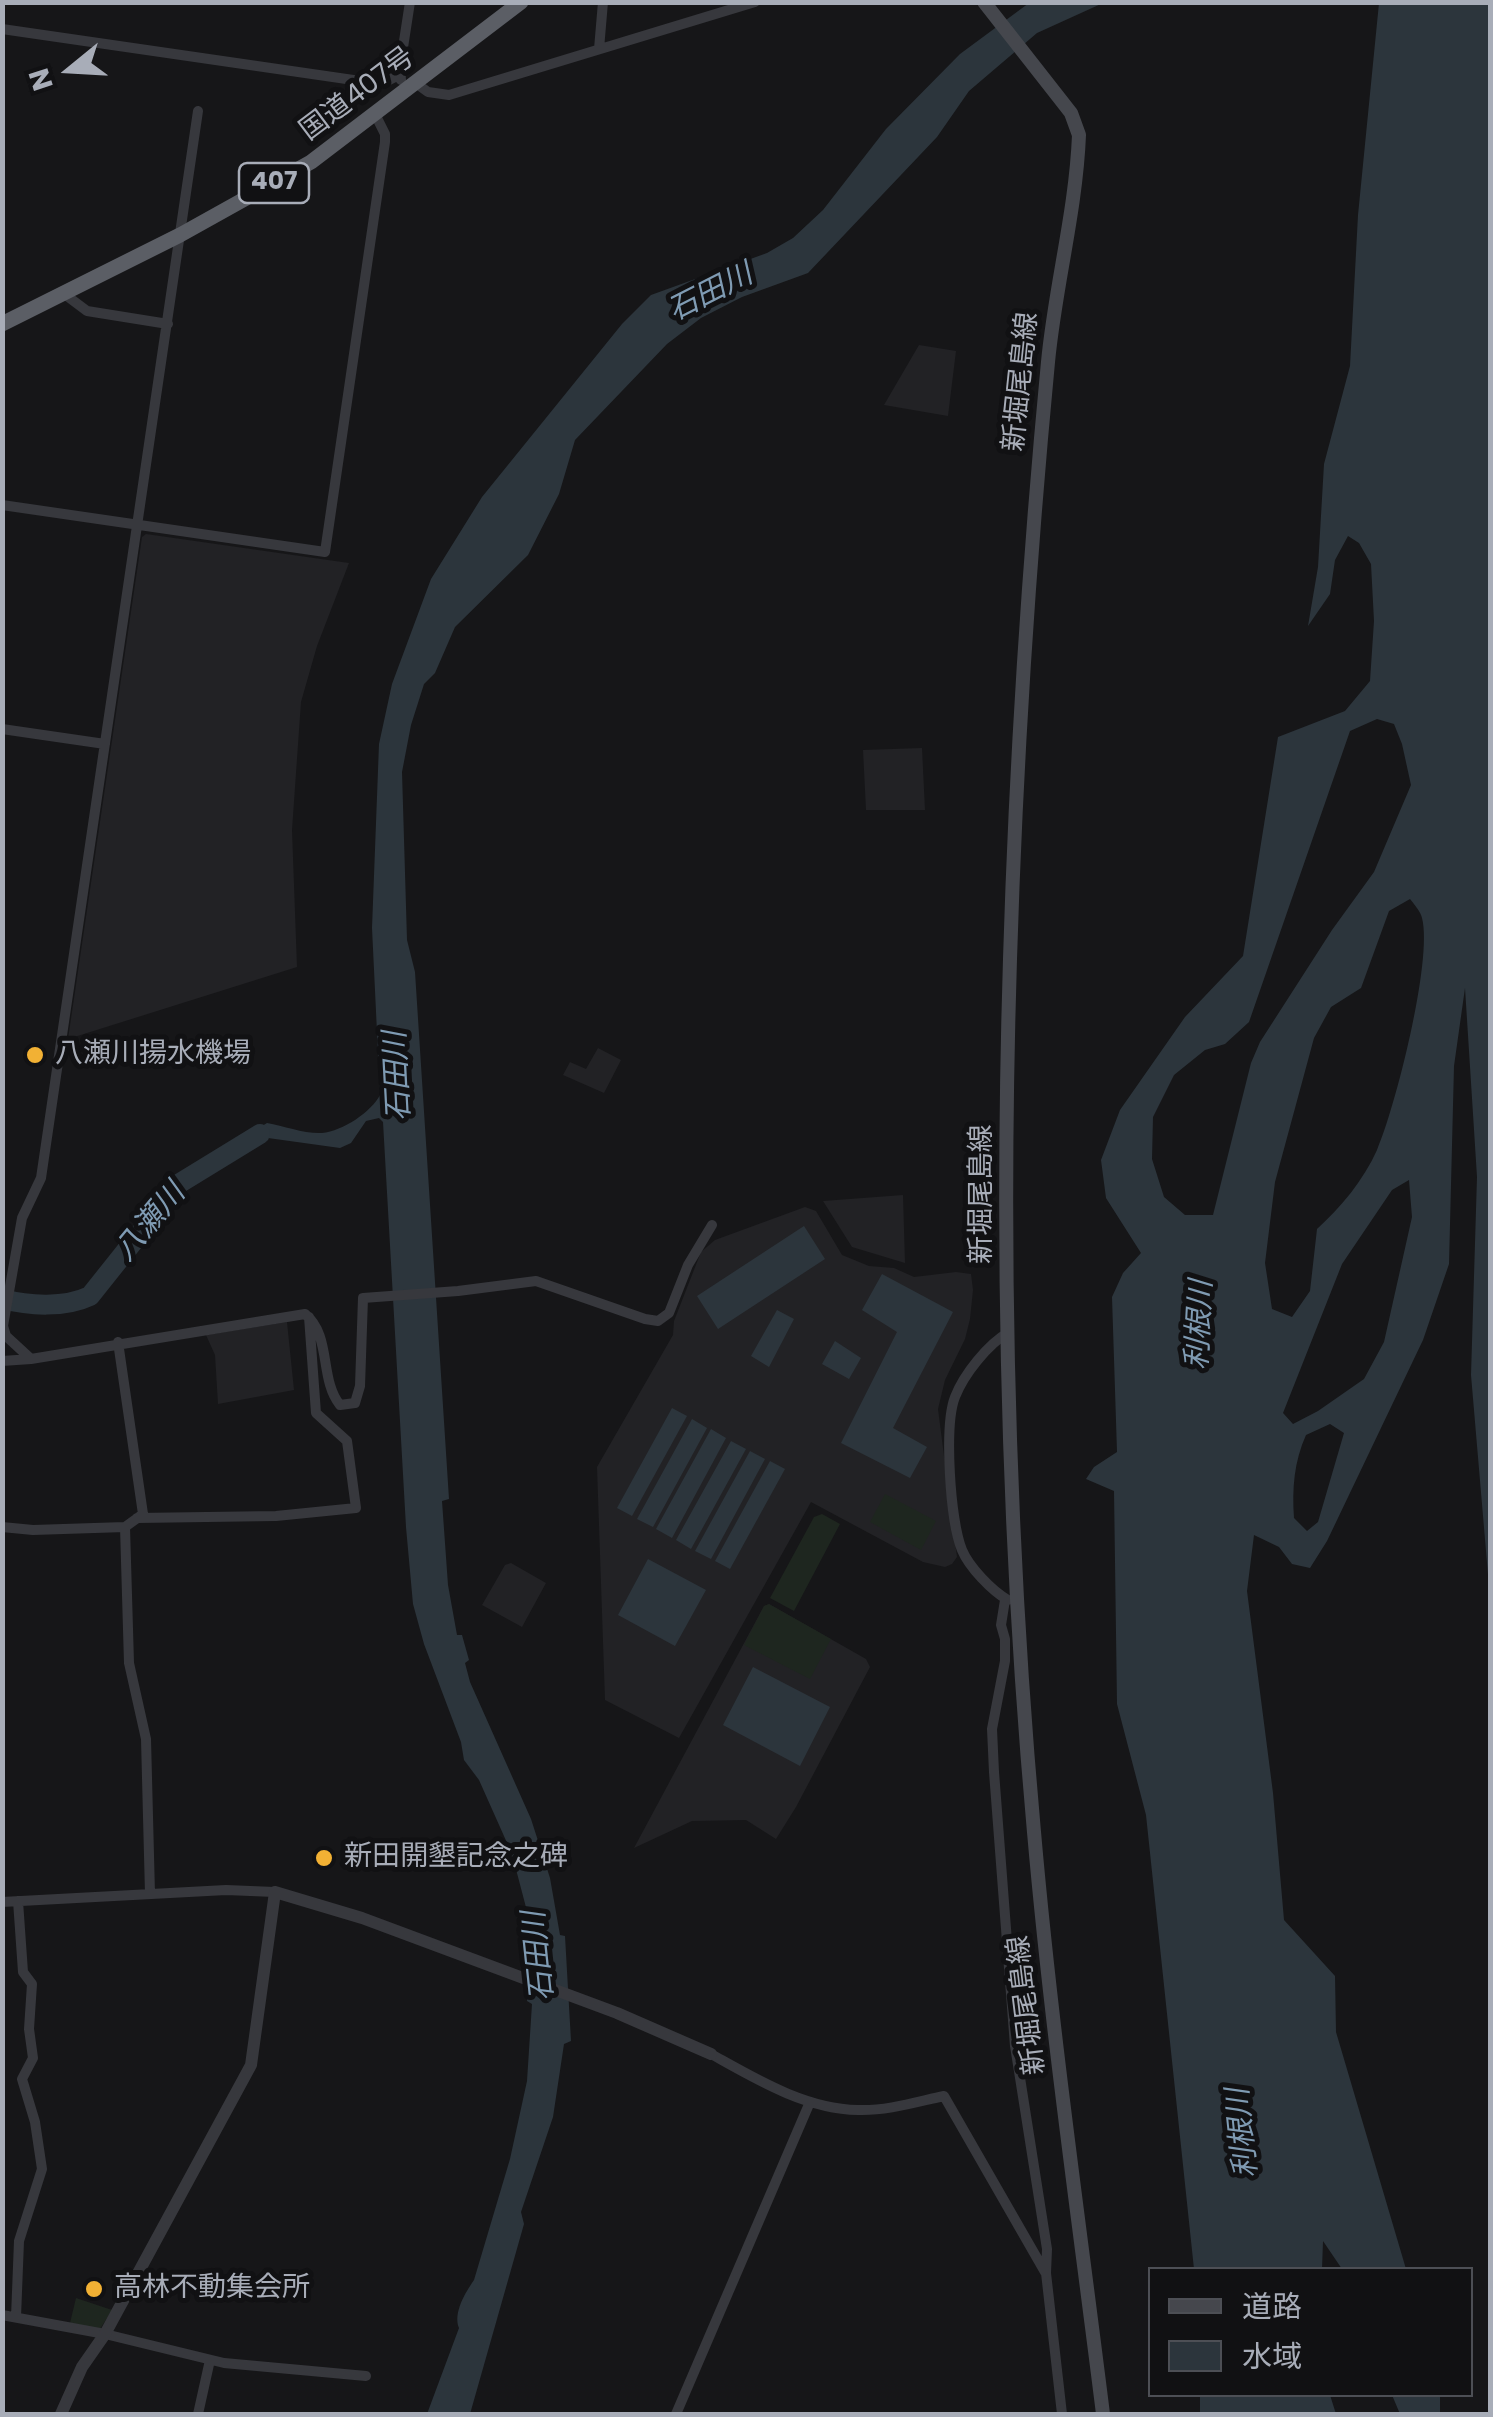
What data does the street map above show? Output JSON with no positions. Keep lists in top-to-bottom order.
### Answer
{
  "streets": {
    "highway": ["国道407号", "407"],
    "main road": ["新堀尾島線"]
  },
  "water": ["石田川", "八瀬川", "利根川"],
  "places": ["八瀬川揚水機場", "新田開墾記念之碑", "高林不動集会所"],
  "legend": ["道路", "水域"],
  "north": "left"
}
